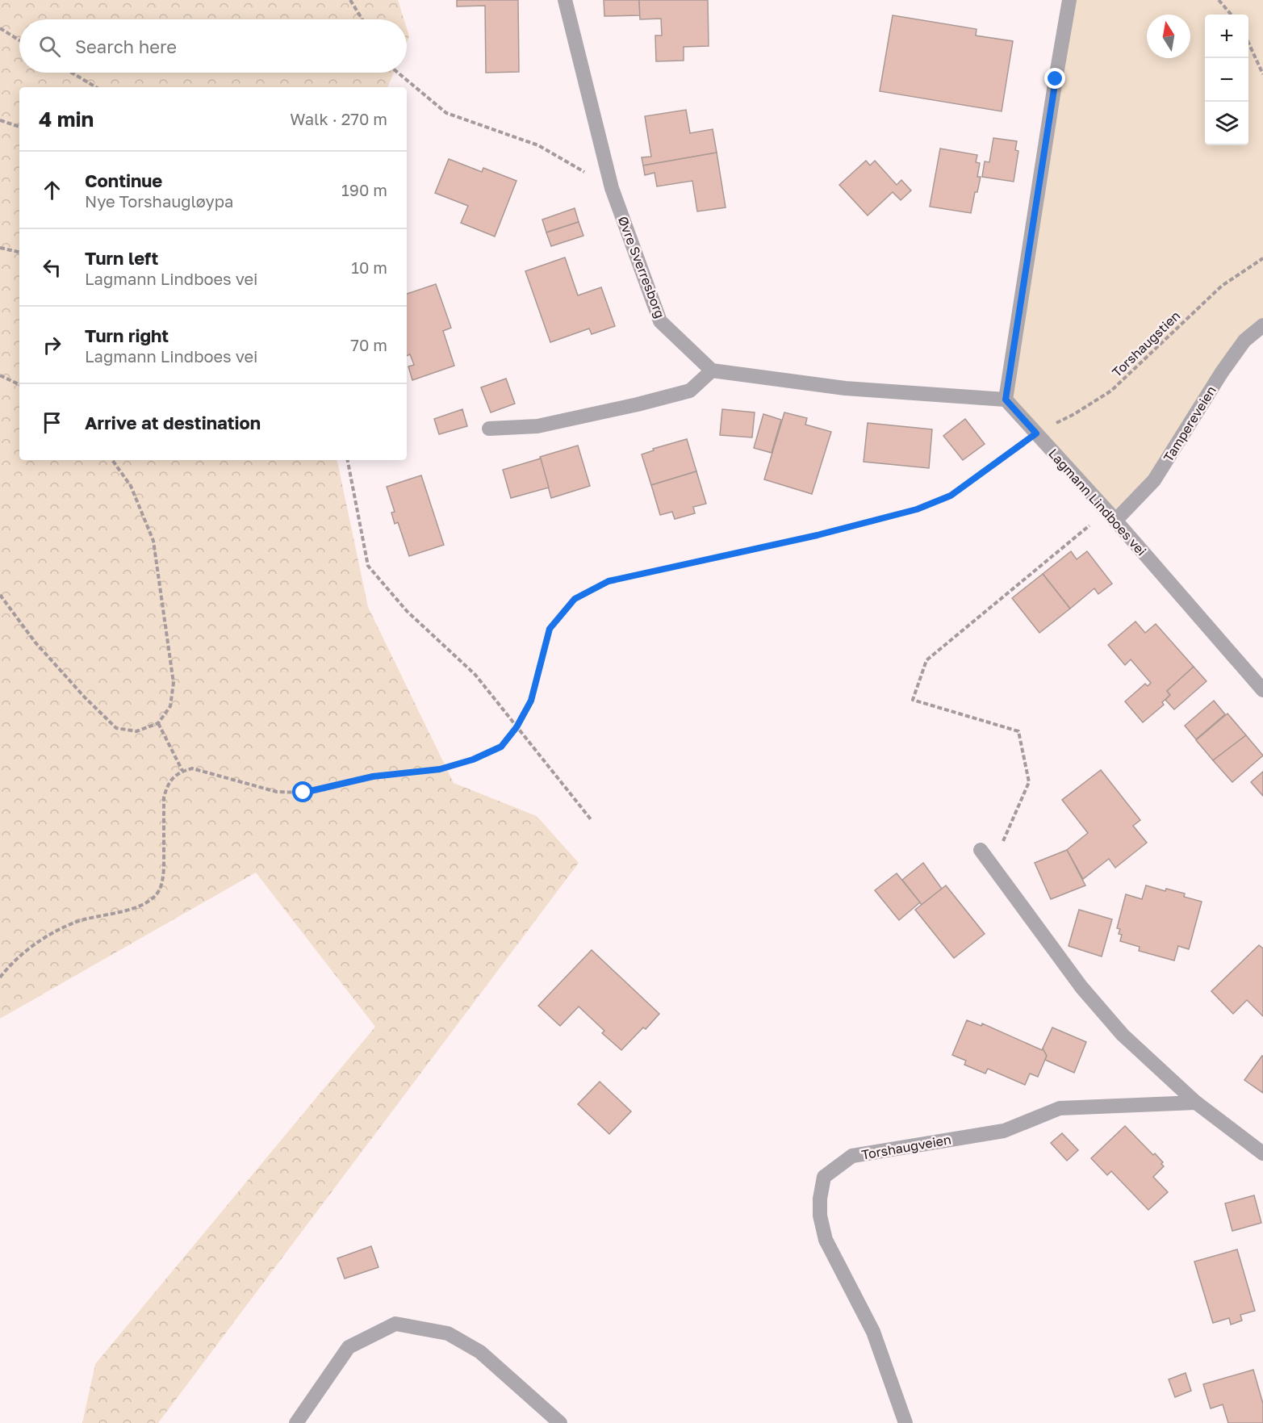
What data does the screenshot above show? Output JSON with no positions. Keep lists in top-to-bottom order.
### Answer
{
  "streets": {
    "street": [
      "Øvre Sverresborg",
      "Tampereveien",
      "Lagmann Lindboes vei",
      "Torshaugveien"
    ],
    "path": ["Torshaugstien"]
  },
  "crossings": [
    ["Torshaugstien", "Lagmann Lindboes vei"],
    ["Tampereveien", "Lagmann Lindboes vei"]
  ],
  "north": "top",
  "page": {
    "map_buttons": ["+", "−"],
    "search": "Search here",
    "heading": ["4 min", "Walk · 270 m"],
    "list": [
      ["Continue", "Nye Torshaugløypa", "190 m"],
      ["Turn left", "Lagmann Lindboes vei", "10 m"],
      ["Turn right", "Lagmann Lindboes vei", "70 m"],
      "Arrive at destination"
    ]
  }
}
